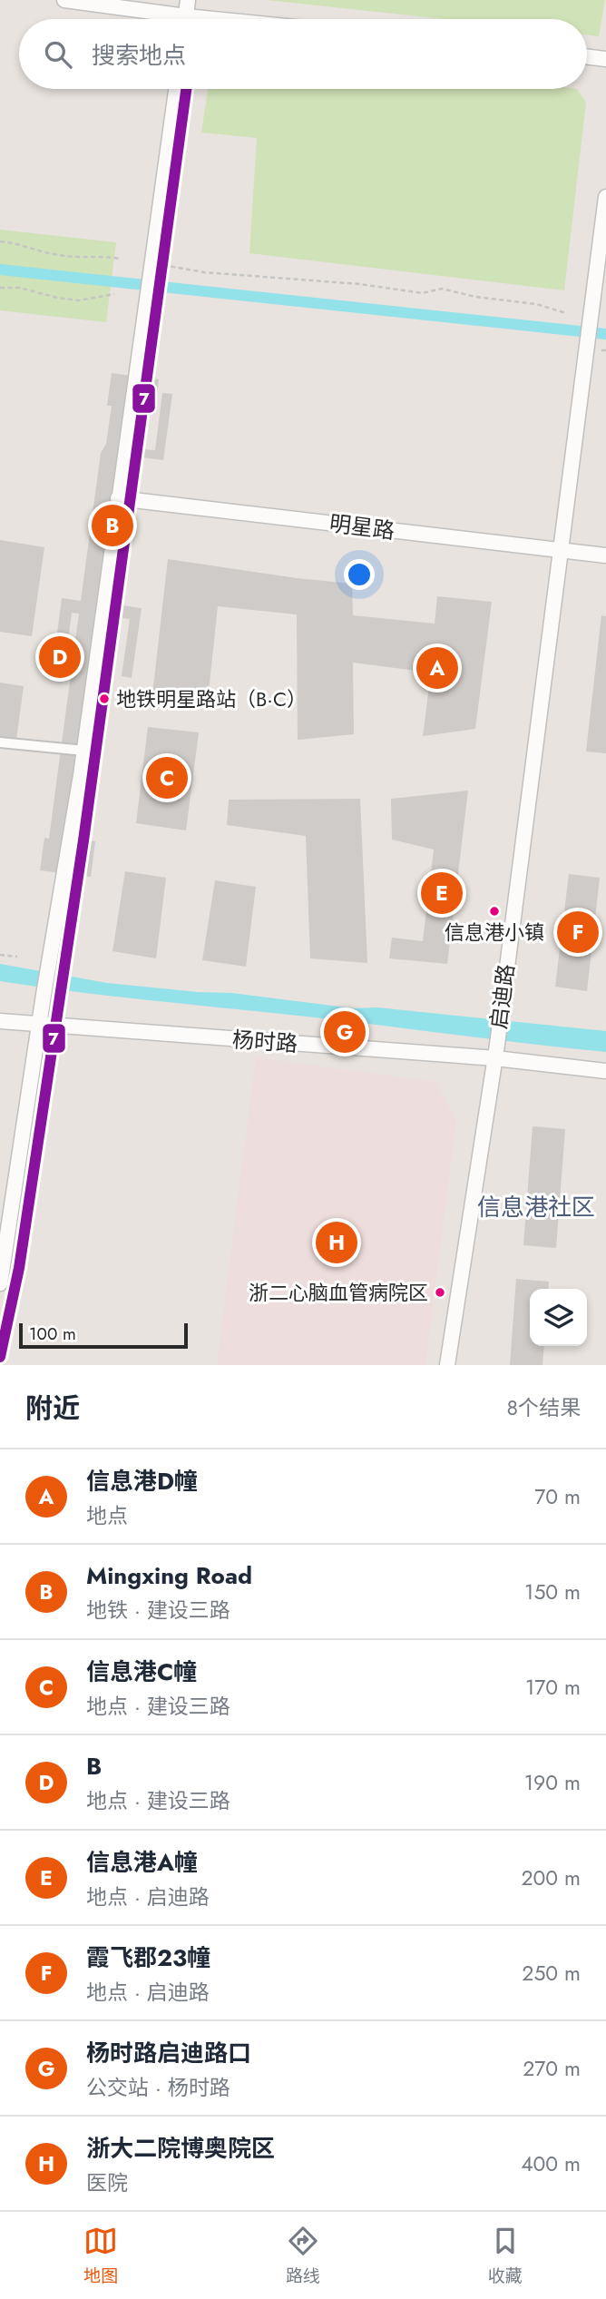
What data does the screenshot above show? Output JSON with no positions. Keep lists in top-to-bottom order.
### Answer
{
  "streets": {
    "street": ["明星路", "启迪路", "杨时路"]
  },
  "crossings": [
    ["明星路", "启迪路"],
    ["启迪路", "杨时路"]
  ],
  "districts": ["信息港社区"],
  "places": ["地铁明星路站（B·C）", "信息港小镇", "浙二心脑血管病院区"],
  "lines": ["transit line 7"],
  "scale_bar": "100 m",
  "page": {
    "search": "搜索地点",
    "pins": [
      "B",
      "D",
      "A",
      "C",
      "E",
      "F",
      "G",
      "H"
    ],
    "scale": "100 m",
    "heading": ["附近", "8个结果"],
    "list": [
      {
        "mark": "A",
        "name": "信息港D幢",
        "note": "地点",
        "value": "70 m"
      },
      {
        "mark": "B",
        "name": "Mingxing Road",
        "note": "地铁 · 建设三路",
        "value": "150 m"
      },
      {
        "mark": "C",
        "name": "信息港C幢",
        "note": "地点 · 建设三路",
        "value": "170 m"
      },
      {
        "mark": "D",
        "name": "B",
        "note": "地点 · 建设三路",
        "value": "190 m"
      },
      {
        "mark": "E",
        "name": "信息港A幢",
        "note": "地点 · 启迪路",
        "value": "200 m"
      },
      {
        "mark": "F",
        "name": "霞飞郡23幢",
        "note": "地点 · 启迪路",
        "value": "250 m"
      },
      {
        "mark": "G",
        "name": "杨时路启迪路口",
        "note": "公交站 · 杨时路",
        "value": "270 m"
      },
      {
        "mark": "H",
        "name": "浙大二院博奥院区",
        "note": "医院",
        "value": "400 m"
      }
    ],
    "nav": ["地图", "路线", "收藏"]
  }
}
